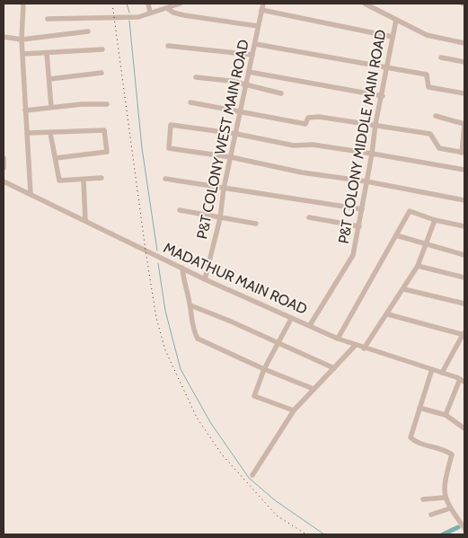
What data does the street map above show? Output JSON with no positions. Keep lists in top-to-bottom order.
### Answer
{
  "streets": {
    "street": ["P&T COLONY MIDDLE MAIN ROAD", "P&T COLONY WEST MAIN ROAD", "MADATHUR MAIN ROAD"]
  },
  "crossings": [
    ["P&T COLONY MIDDLE MAIN ROAD", "MADATHUR MAIN ROAD"],
    ["P&T COLONY WEST MAIN ROAD", "MADATHUR MAIN ROAD"]
  ]
}
